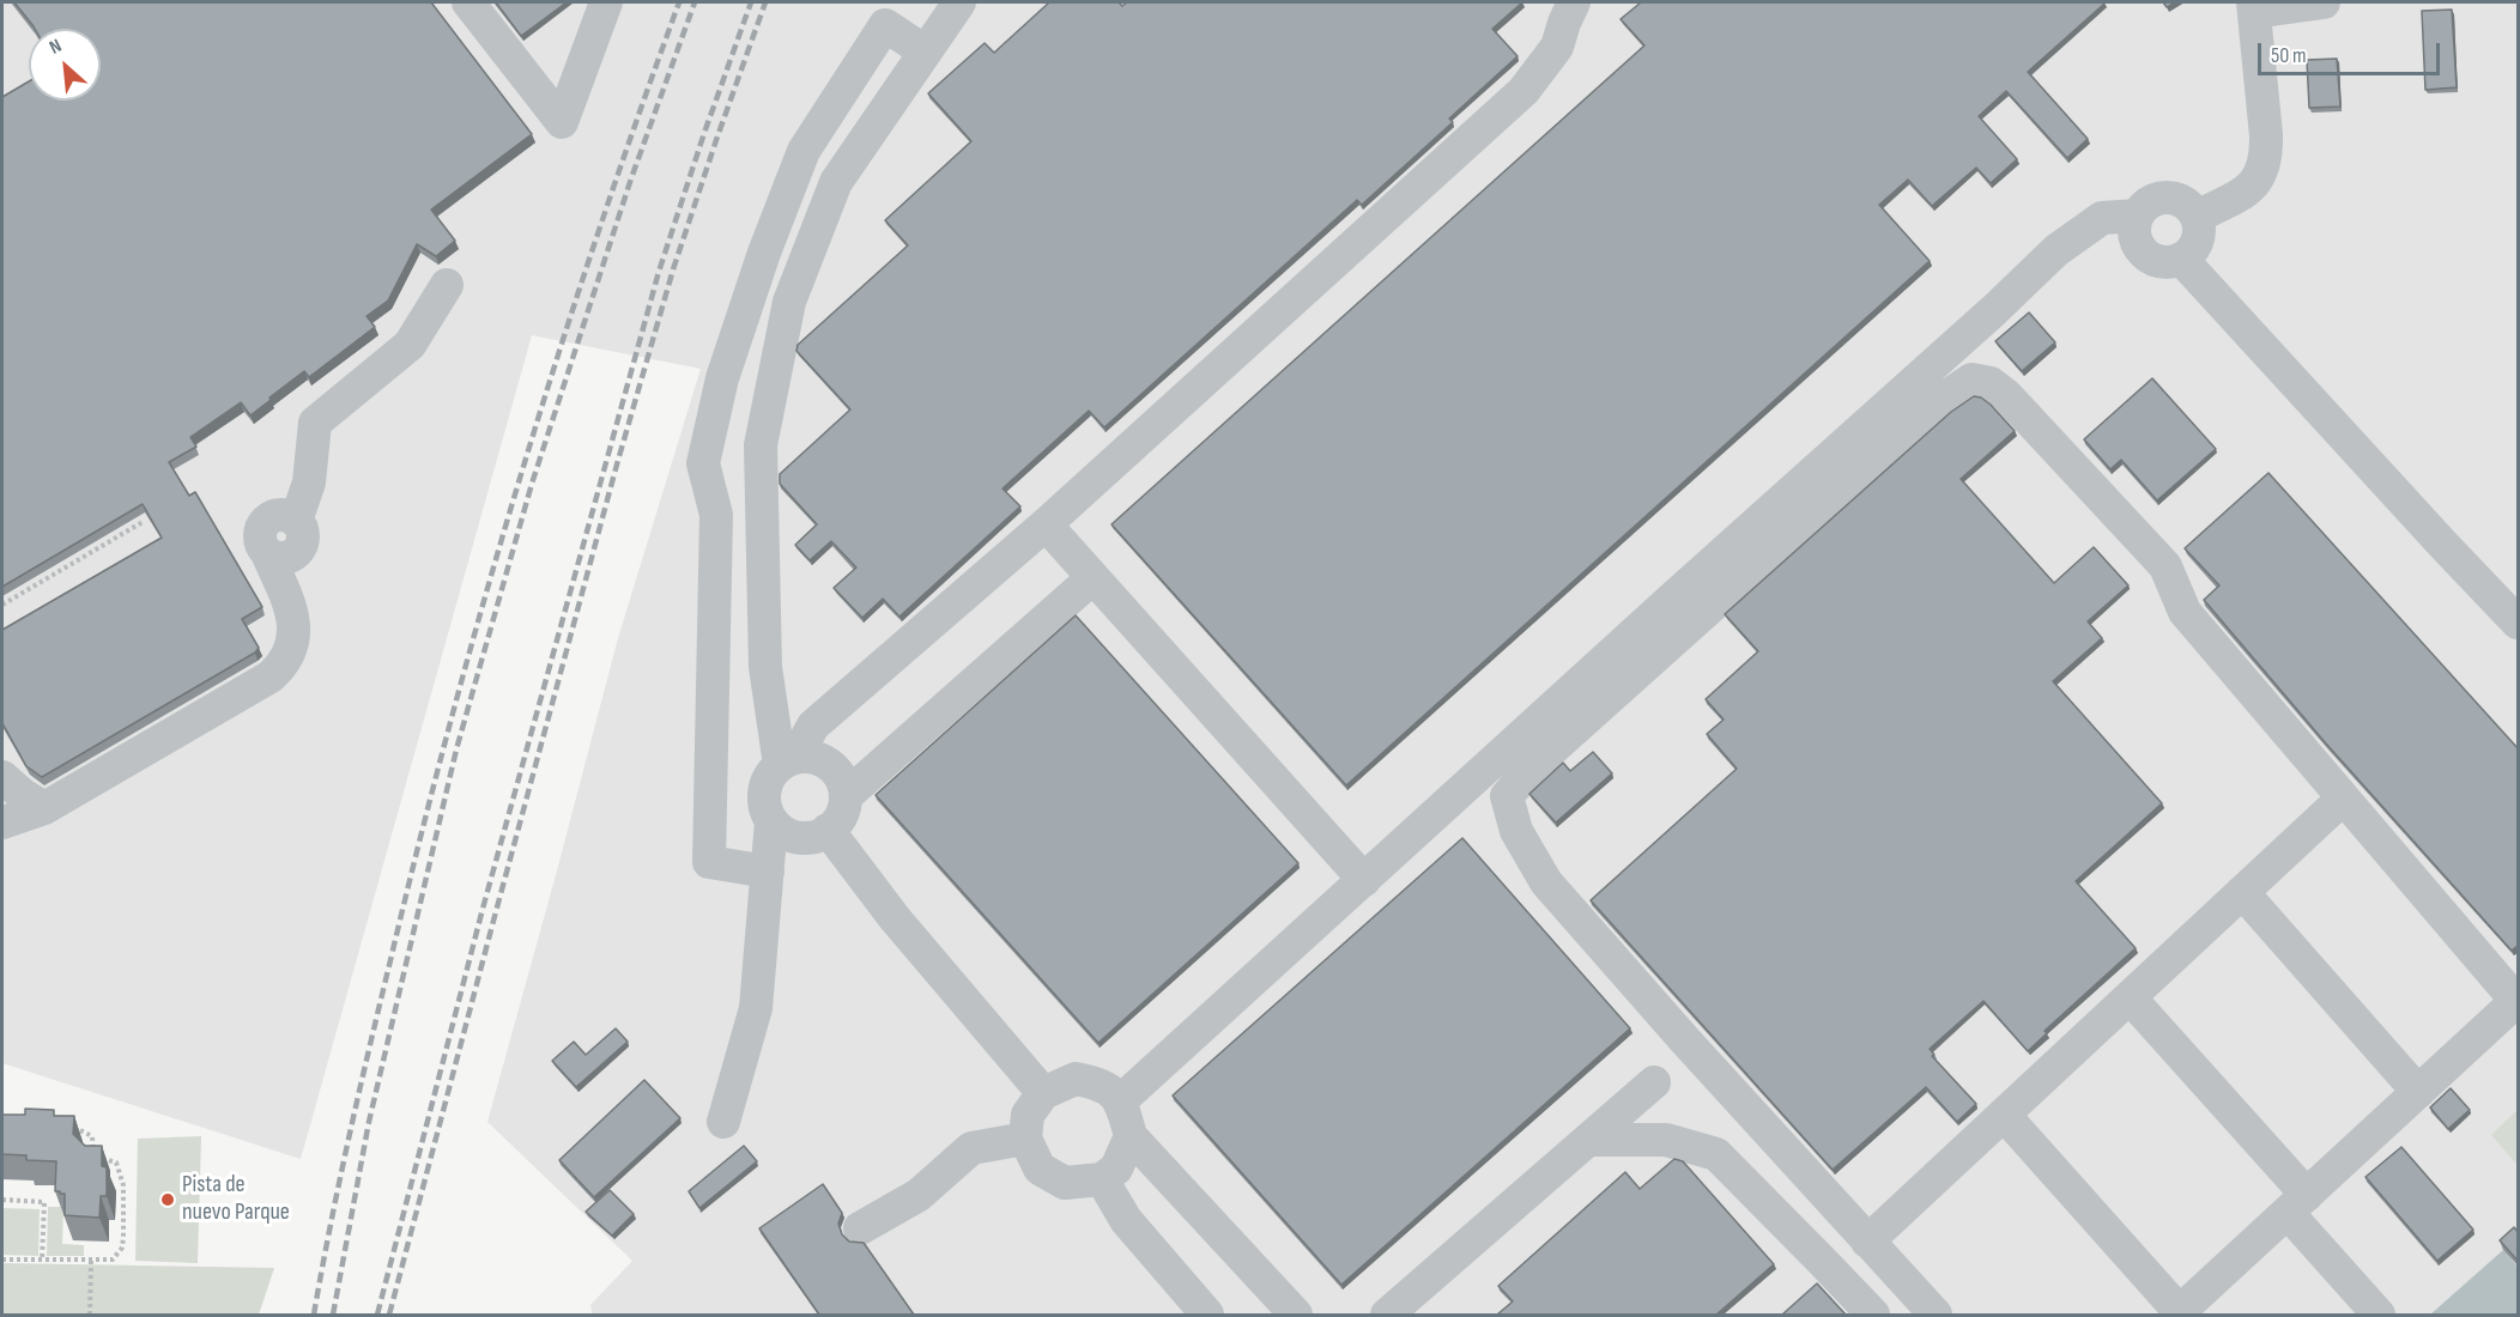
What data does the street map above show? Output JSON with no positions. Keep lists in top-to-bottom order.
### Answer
{
  "places": ["Pista de nuevo Parque"],
  "scale_bar": "50 m",
  "north": "top left"
}
